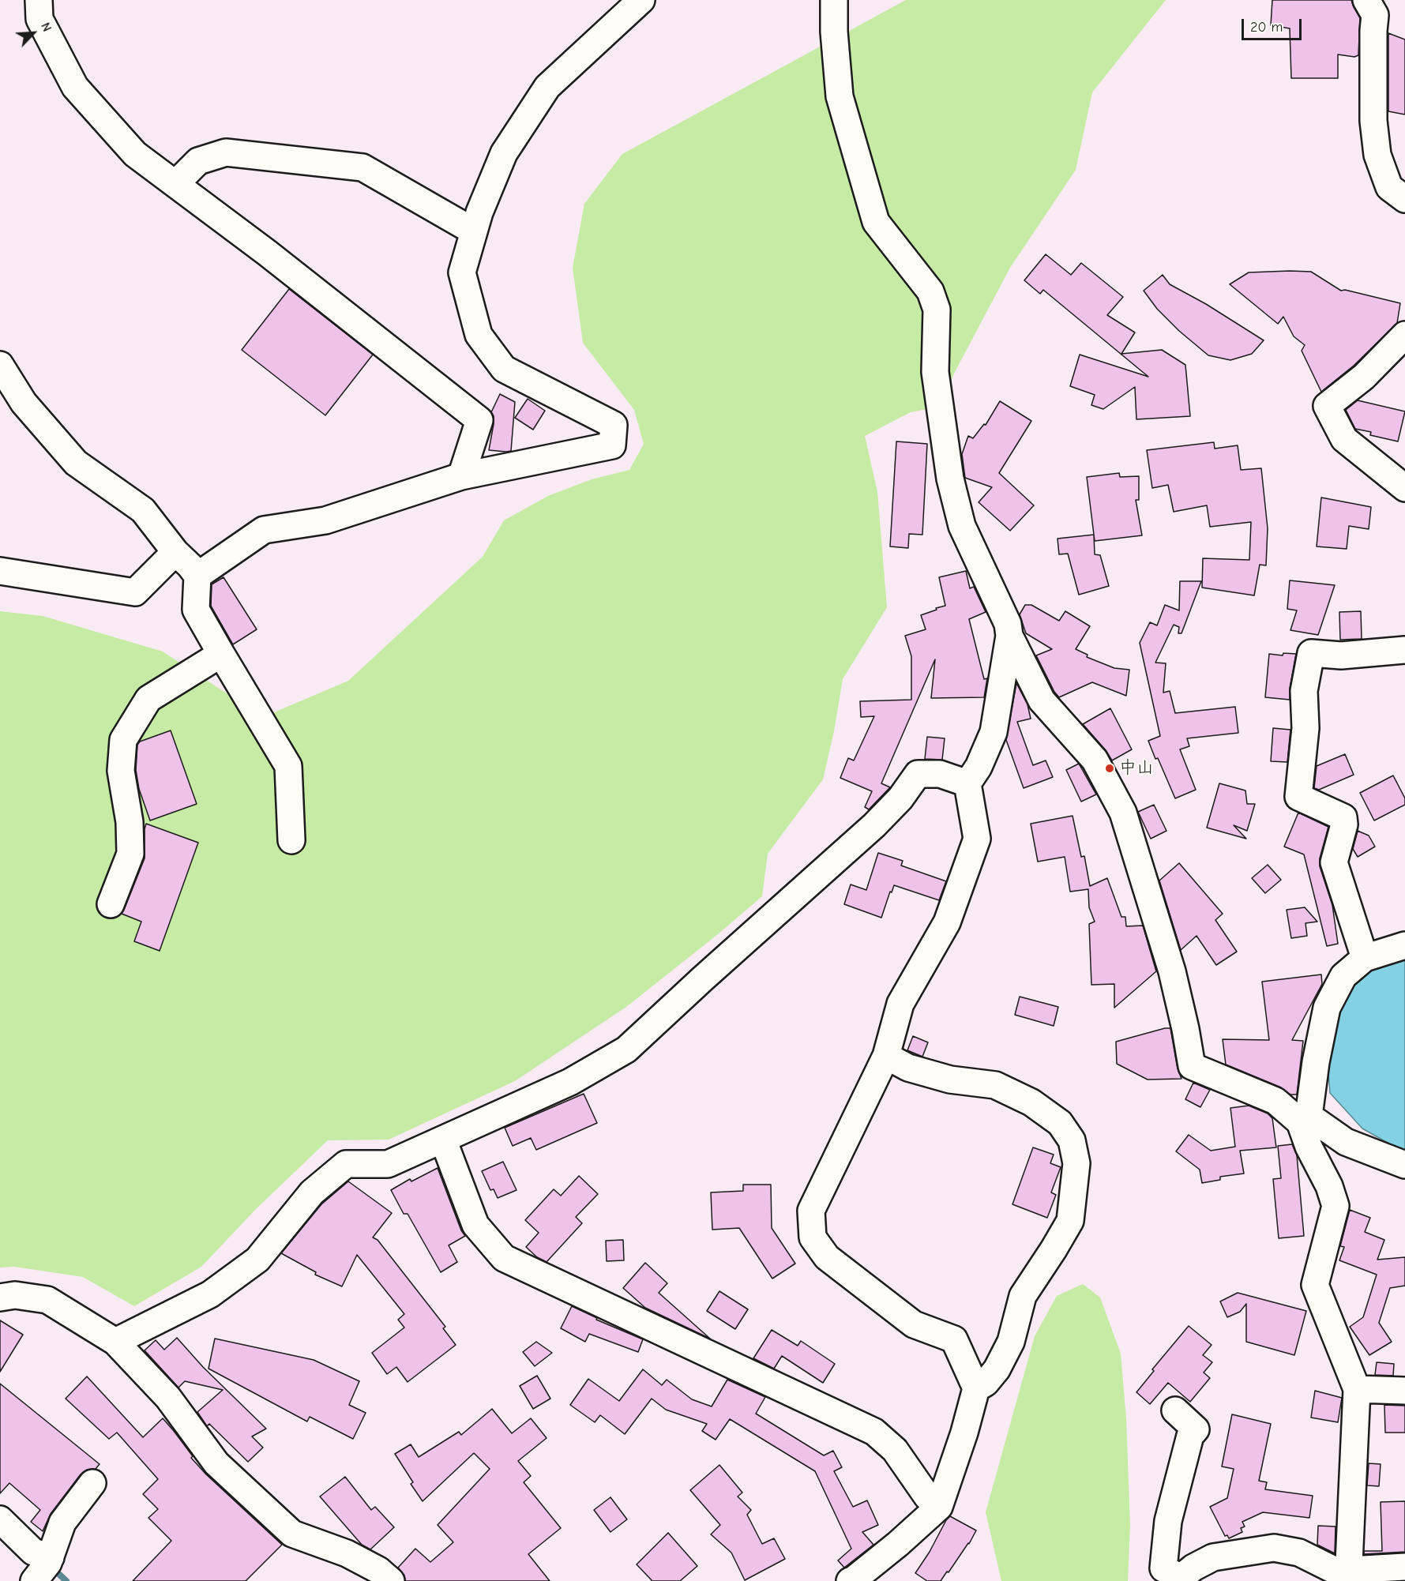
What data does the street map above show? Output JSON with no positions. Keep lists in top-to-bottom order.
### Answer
{
  "places": ["中山"],
  "scale_bar": "20 m",
  "north": "top right"
}
